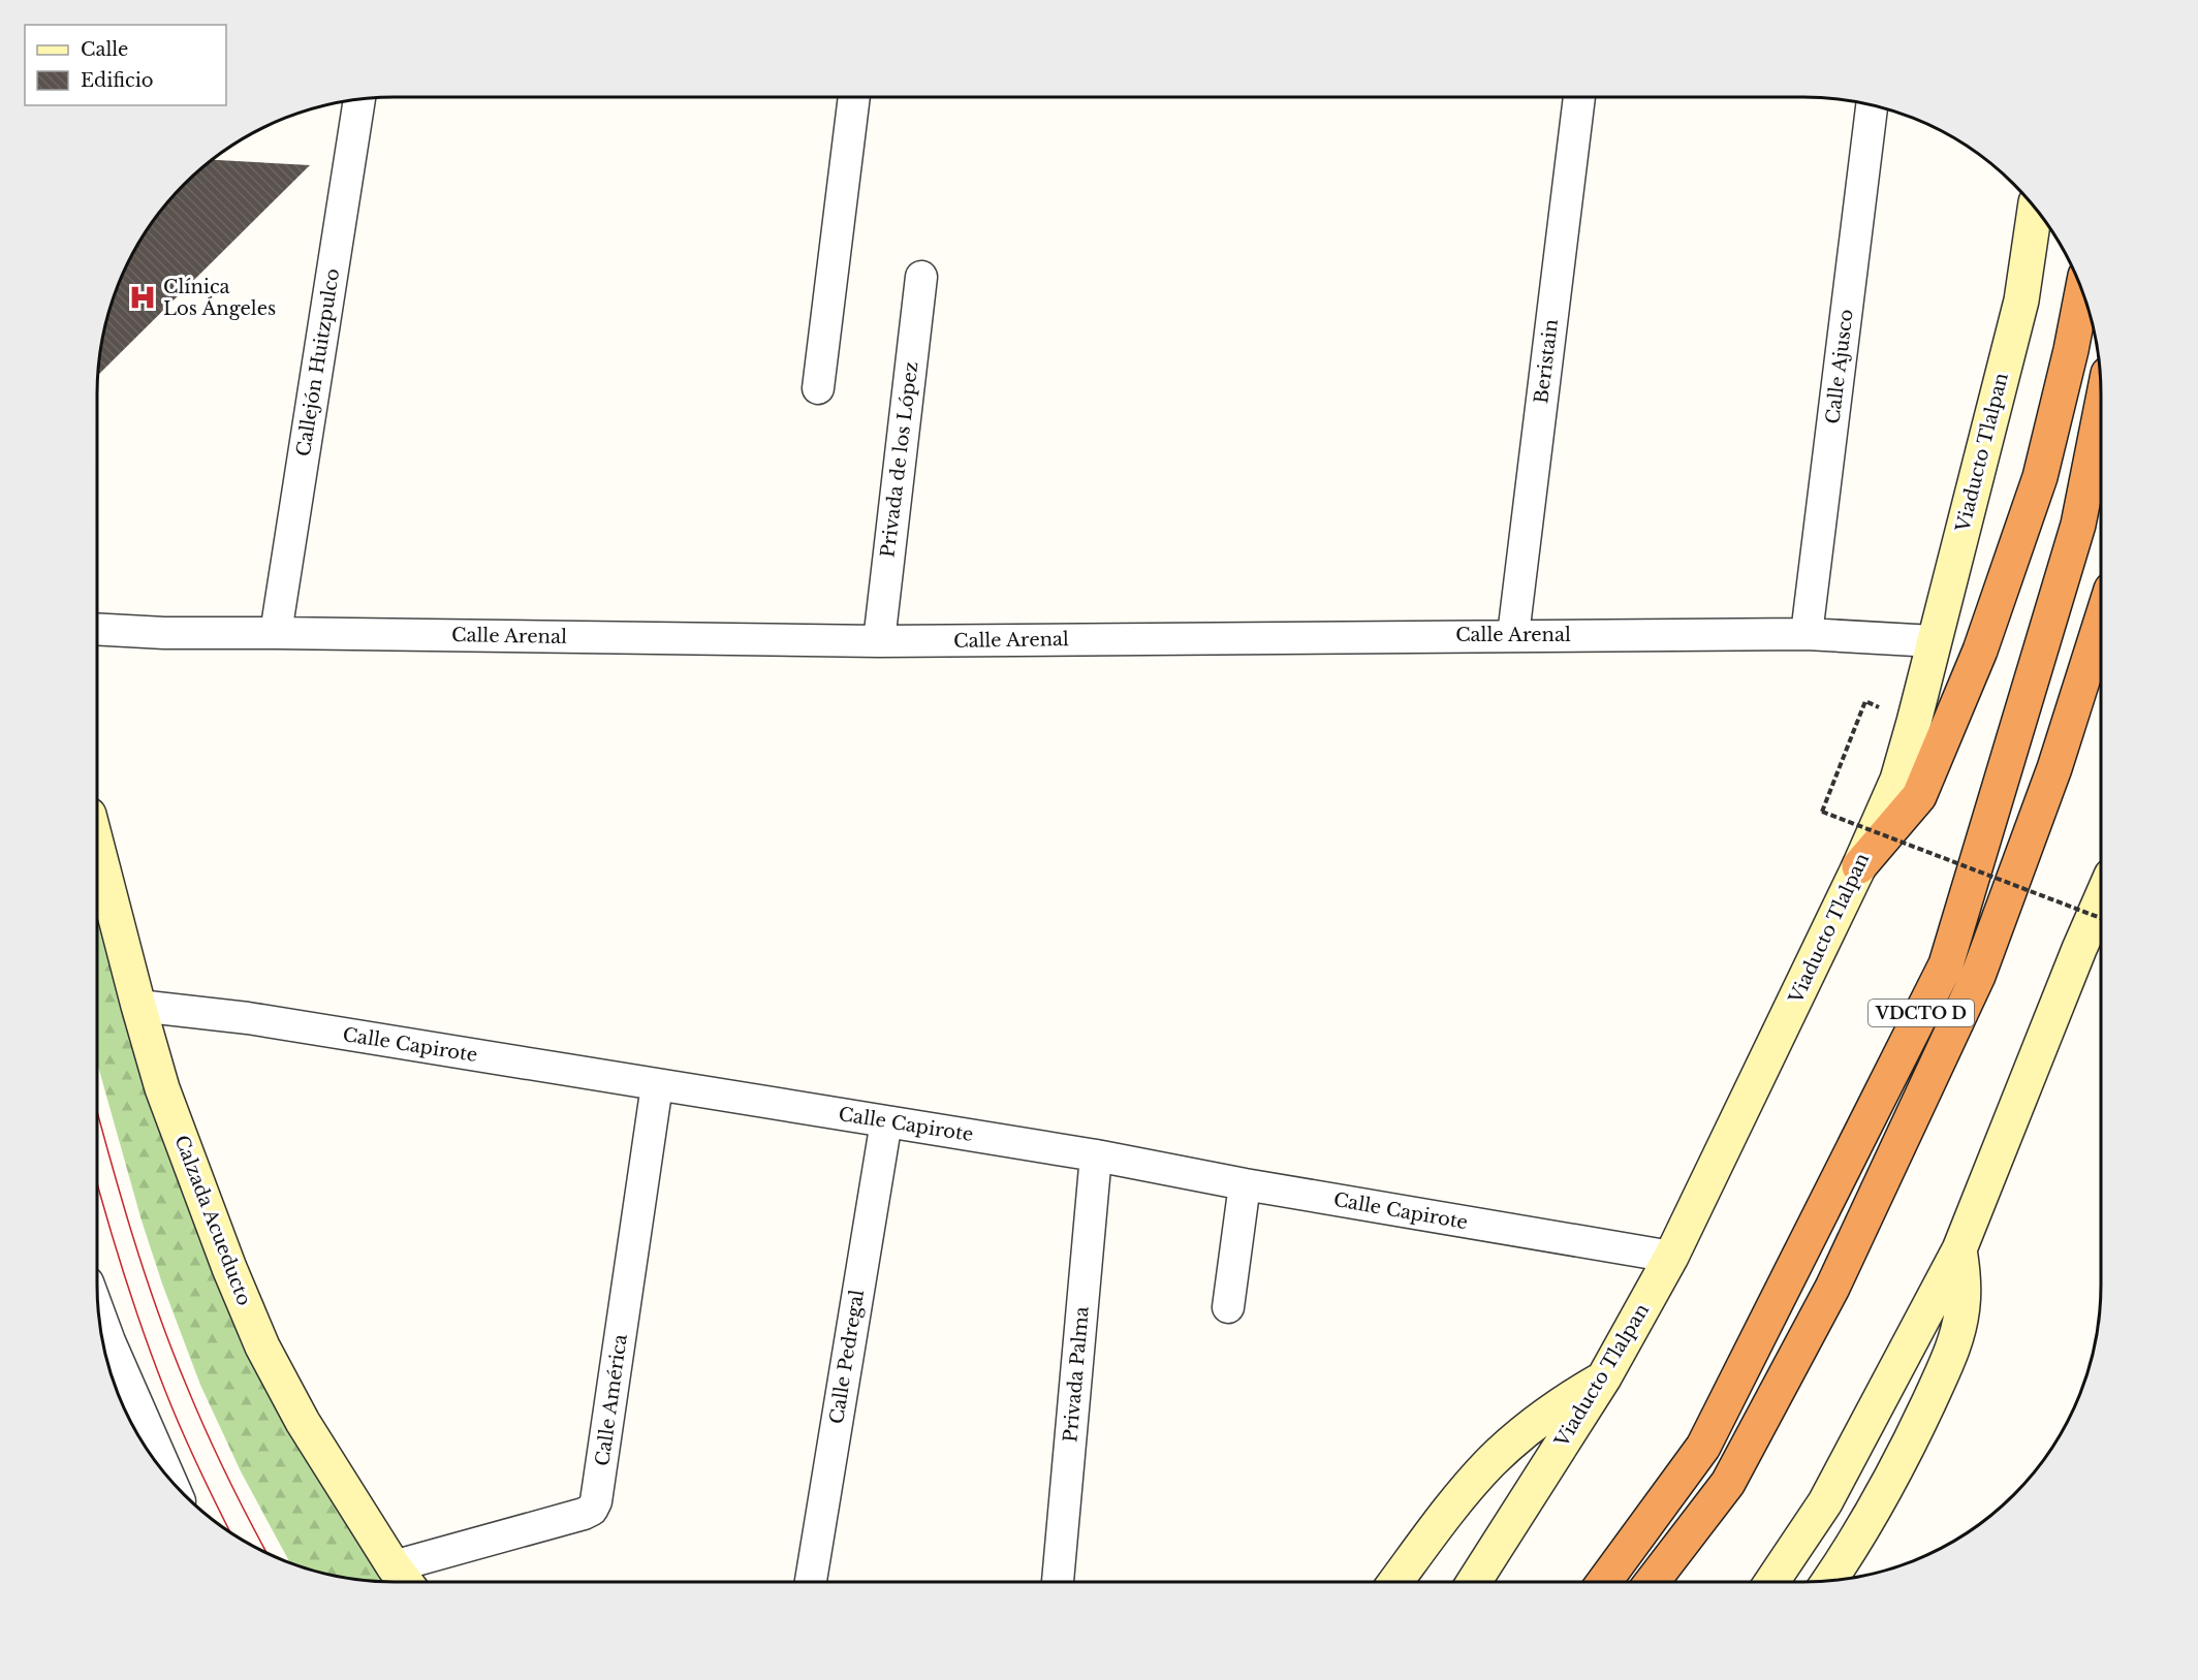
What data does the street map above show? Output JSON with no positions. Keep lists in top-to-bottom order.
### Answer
{
  "streets": {
    "highway": ["VDCTO D"],
    "main road": ["Viaducto Tlalpan", "Calzada Acueducto"],
    "street": [
      "Beristain",
      "Callejón Huitzpulco",
      "Calle Ajusco",
      "Privada de los López",
      "Calle Arenal",
      "Calle Capirote",
      "Calle Pedregal",
      "Privada Palma",
      "Calle América"
    ]
  },
  "crossings": [
    ["Beristain", "Calle Arenal"],
    ["Callejón Huitzpulco", "Calle Arenal"],
    ["Calle Ajusco", "Calle Arenal"],
    ["Viaducto Tlalpan", "Calle Arenal"],
    ["Viaducto Tlalpan", "Calle Capirote"],
    ["Privada de los López", "Calle Arenal"],
    ["Calle Capirote", "Calzada Acueducto"],
    ["Calle Capirote", "Calle Pedregal"],
    ["Calle Capirote", "Privada Palma"],
    ["Calle Capirote", "Calle América"],
    ["Calzada Acueducto", "Calle América"]
  ],
  "places": {
    "hospital": ["Clínica Los Ángeles"]
  },
  "legend": ["Calle", "Edificio"]
}
